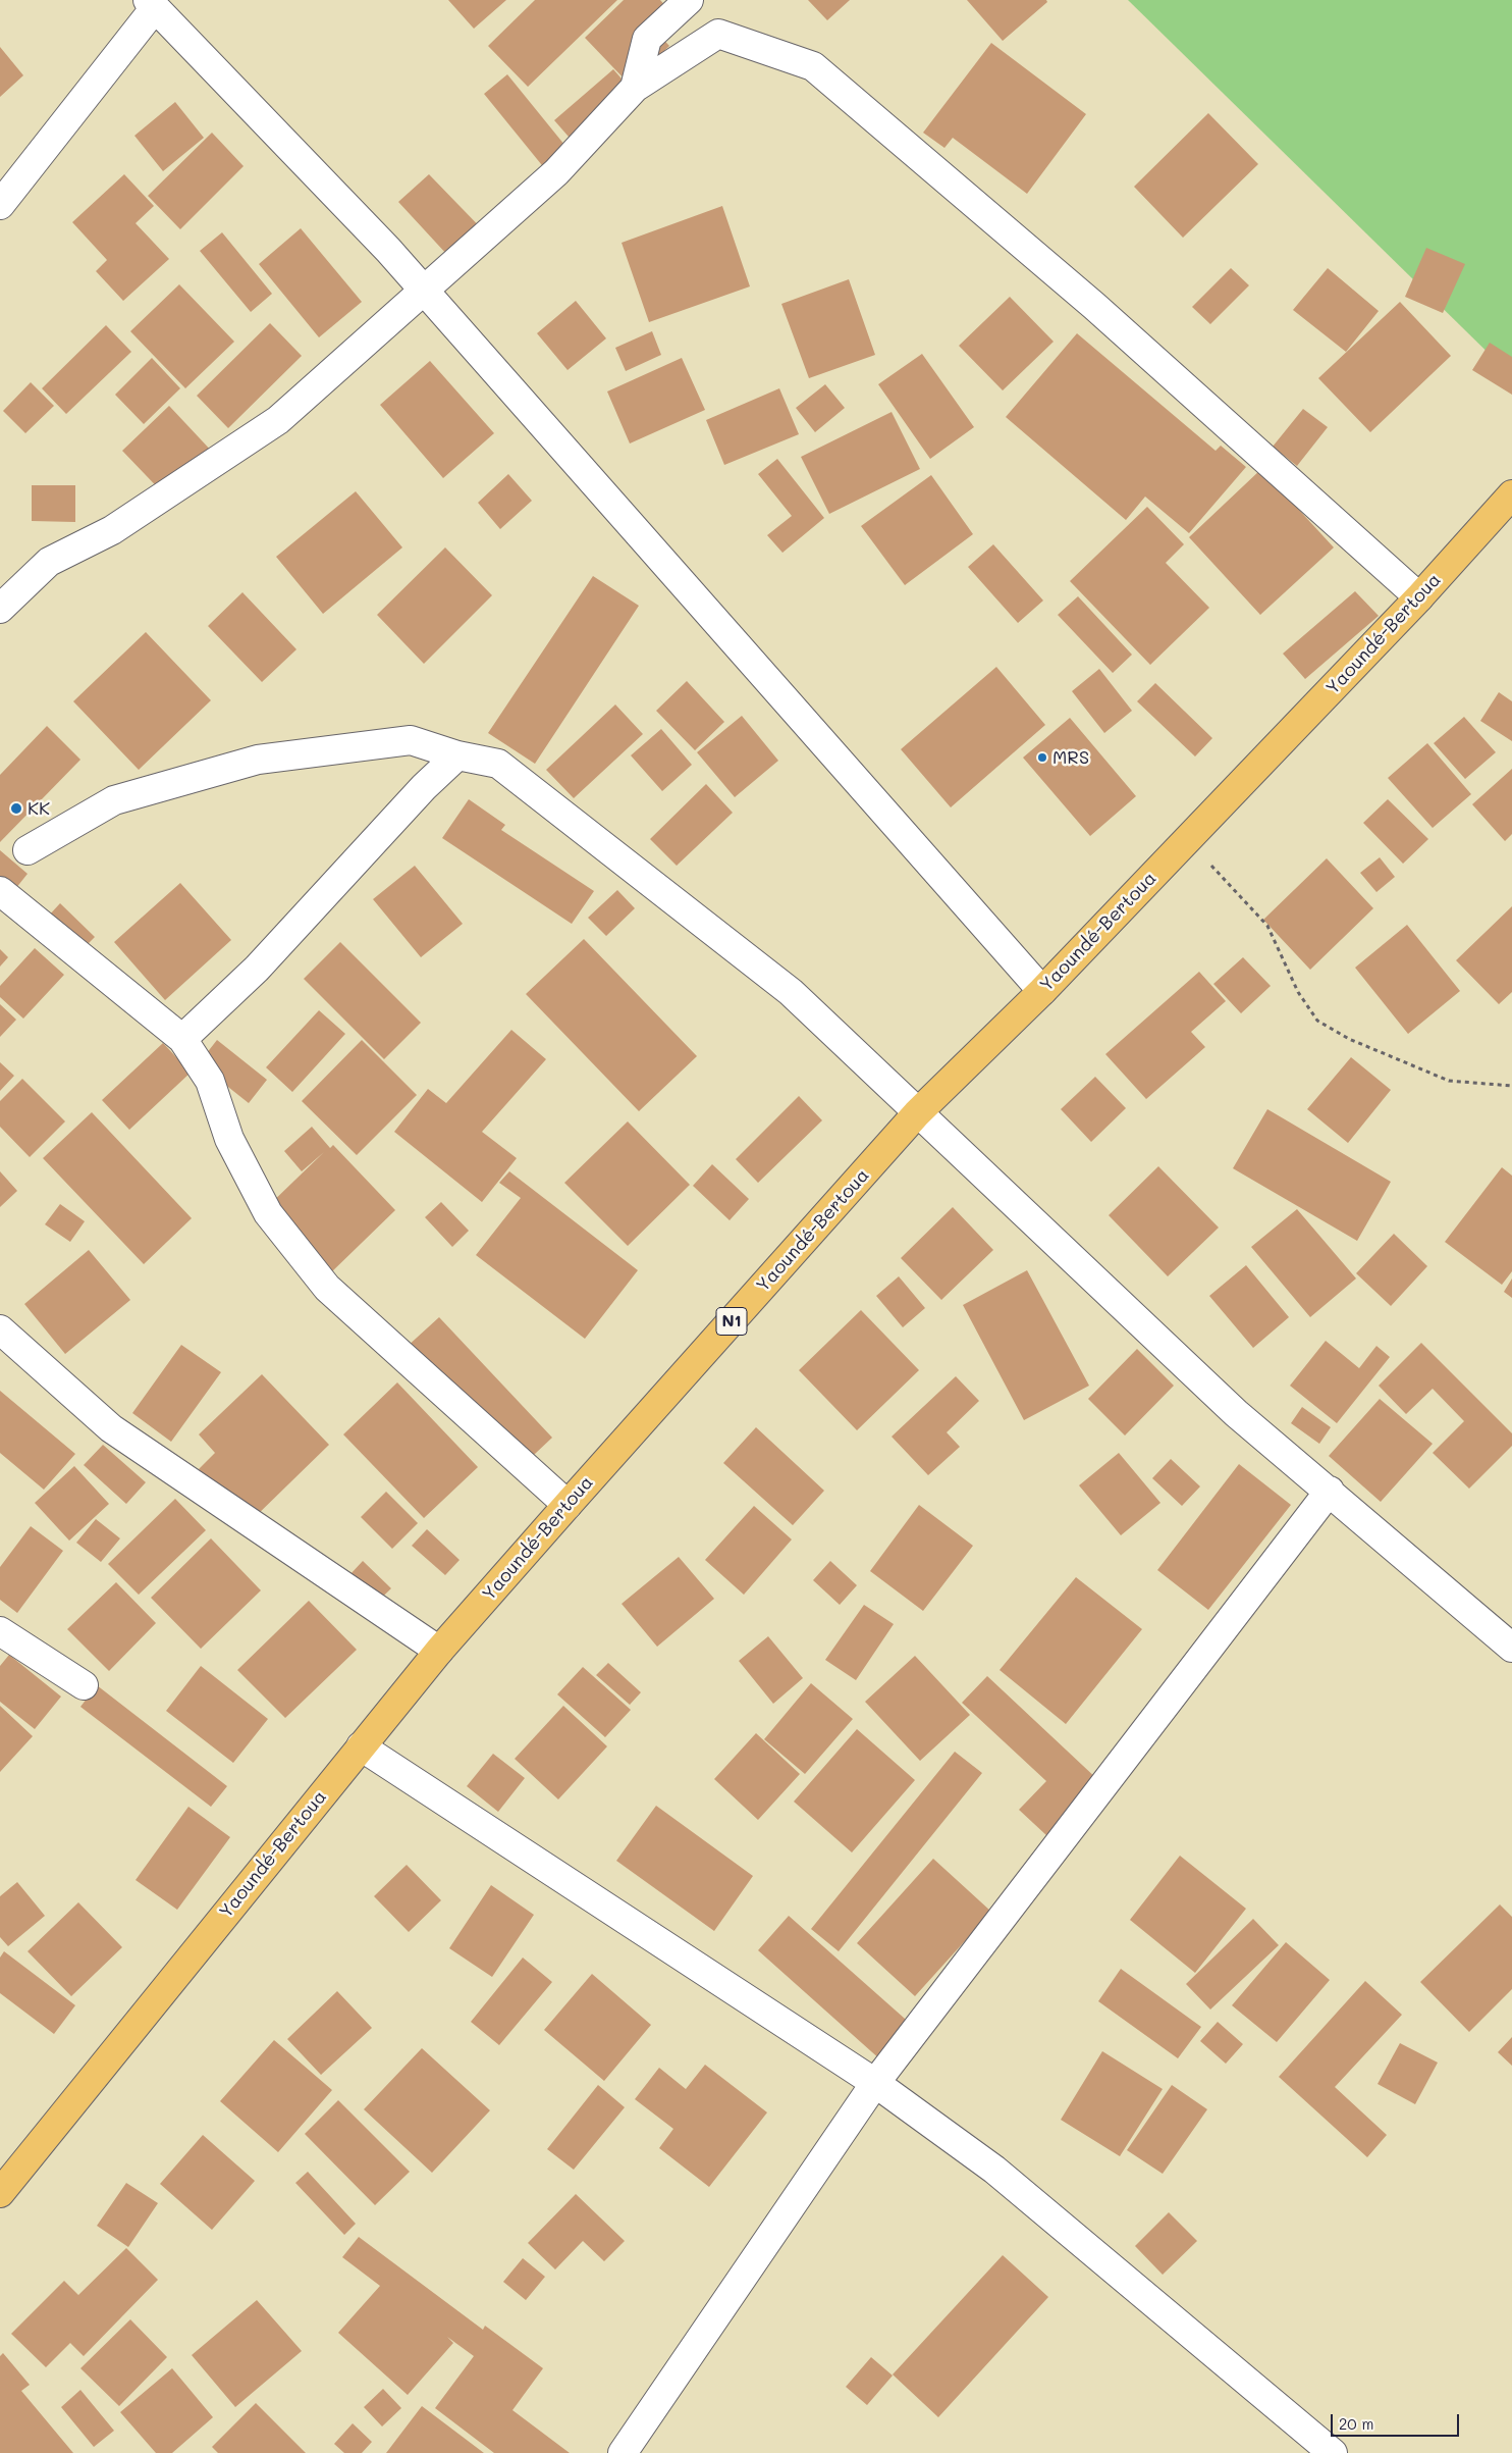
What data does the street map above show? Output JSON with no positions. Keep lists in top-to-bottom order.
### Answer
{
  "streets": {
    "highway": ["Yaoundé-Bertoua", "N1"]
  },
  "places": ["MRS", "KK"],
  "scale_bar": "20 m"
}
